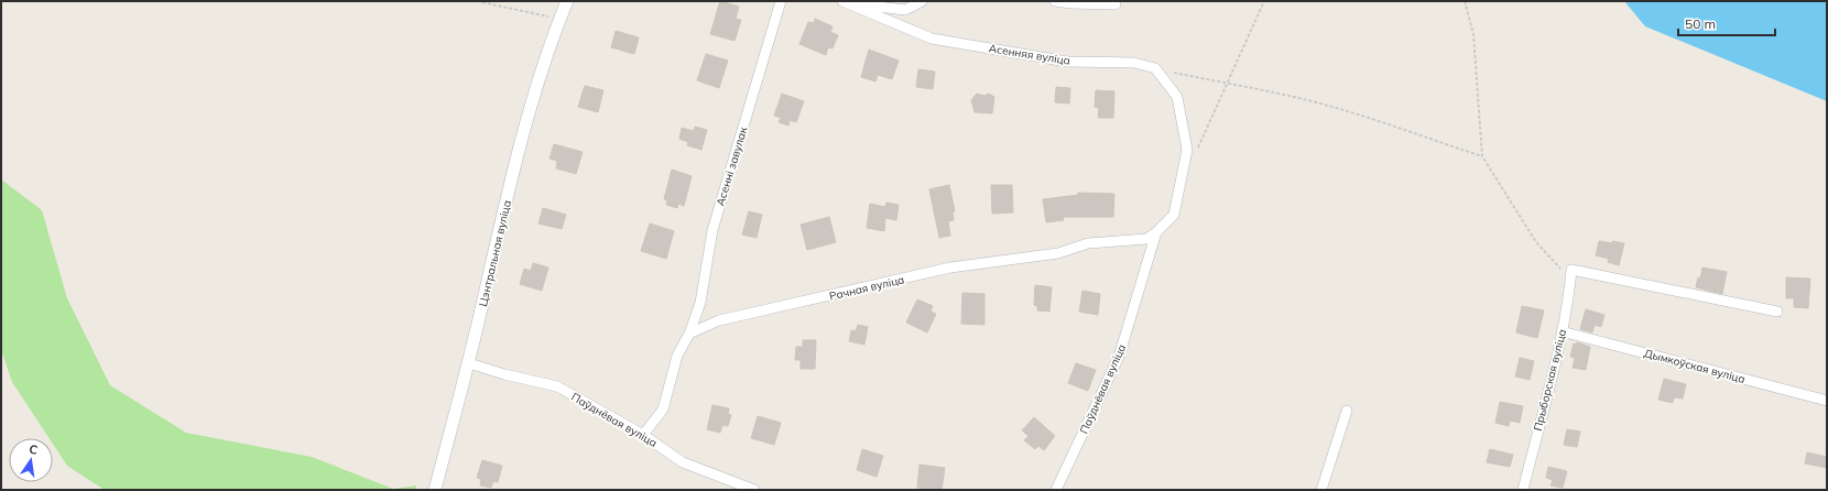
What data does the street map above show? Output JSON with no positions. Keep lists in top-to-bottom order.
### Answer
{
  "streets": {
    "street": [
      "Асенняя вуліца",
      "Асенні завулак",
      "Цэнтральная вуліца",
      "Рачная вуліца",
      "Дымкоўская вуліца",
      "Прыборская вуліца",
      "Паўднёвая вуліца"
    ]
  },
  "crossings": [
    ["Асенні завулак", "Рачная вуліца"],
    ["Цэнтральная вуліца", "Паўднёвая вуліца"],
    ["Рачная вуліца", "Паўднёвая вуліца"],
    ["Дымкоўская вуліца", "Прыборская вуліца"]
  ],
  "scale_bar": "50 m",
  "north": "top"
}
